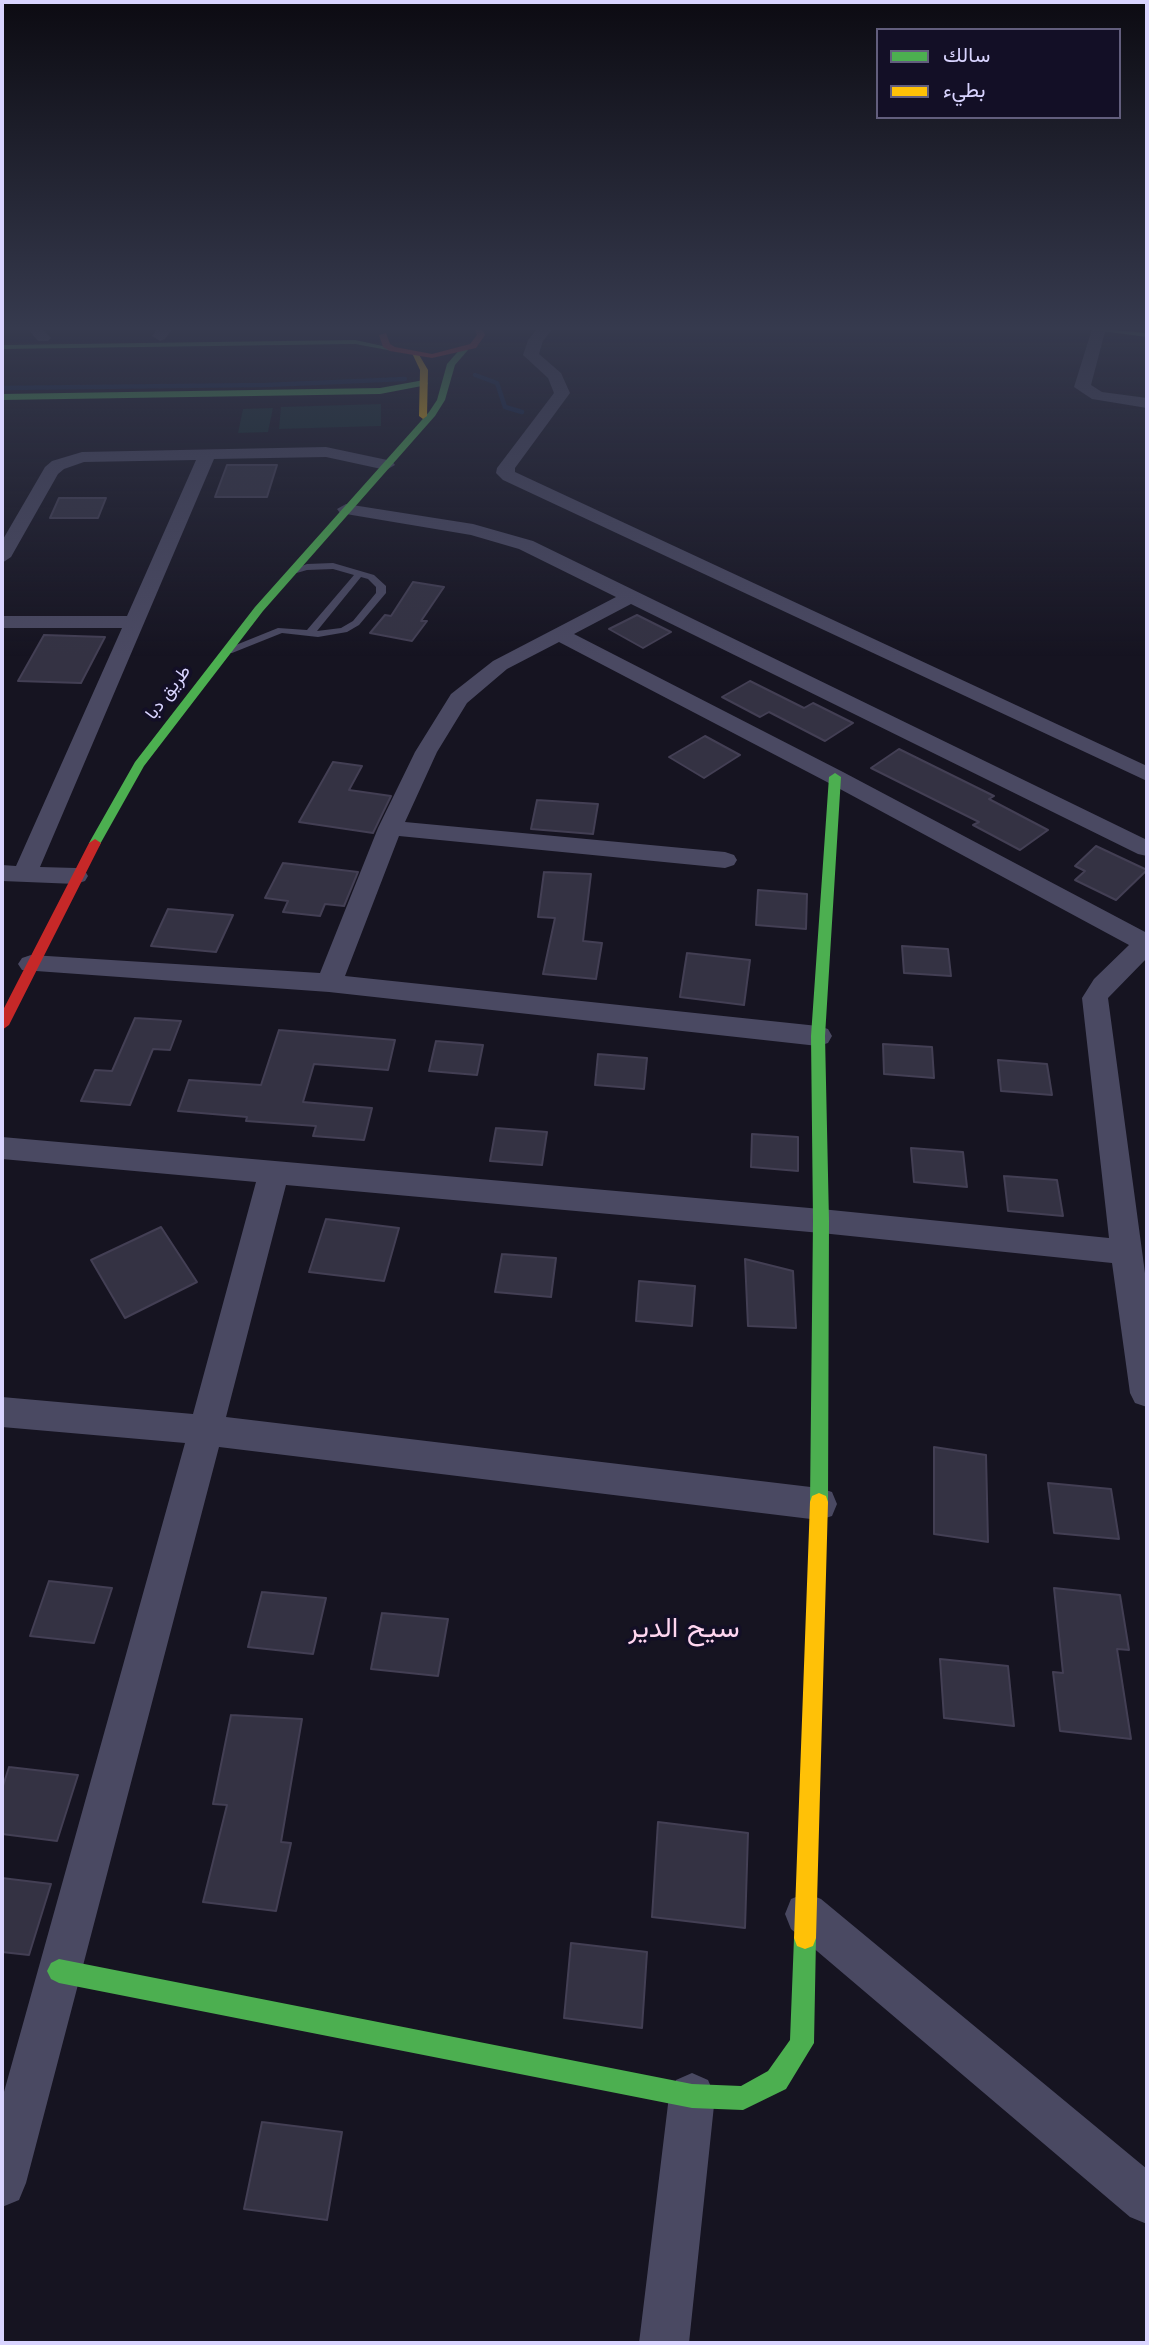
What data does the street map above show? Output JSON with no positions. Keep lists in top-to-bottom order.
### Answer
{
  "streets": {
    "main road": ["طريق دبا"]
  },
  "districts": ["سيح الدير"],
  "legend": ["سالك", "بطيء"]
}
